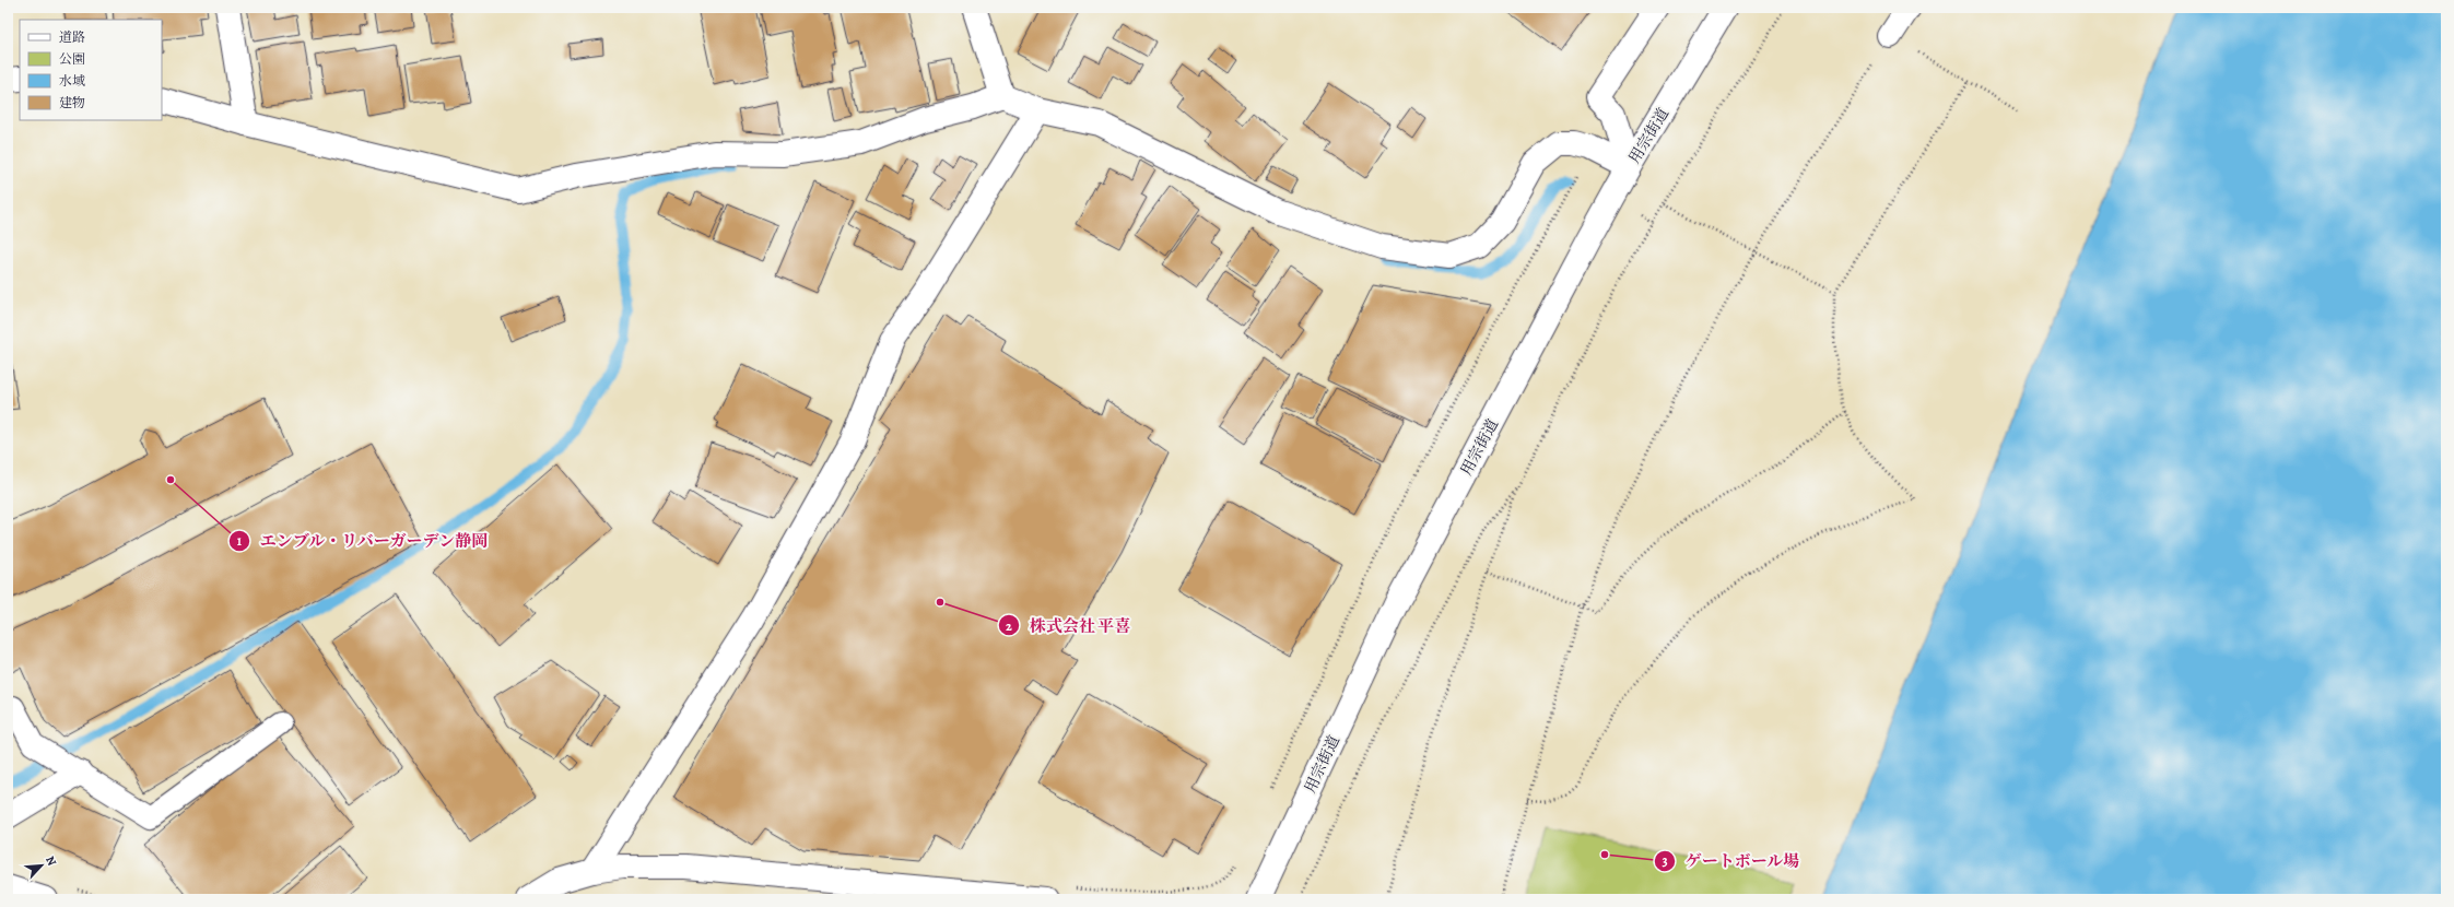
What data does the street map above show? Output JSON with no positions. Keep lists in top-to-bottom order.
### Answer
{
  "streets": {
    "main road": ["用宗街道"]
  },
  "places": ["エンブル・リバーガーデン静岡", "株式会社 平喜", "ゲートボール場"],
  "legend": [
    "道路",
    "公園",
    "水域",
    "建物"
  ],
  "north": "top right"
}
